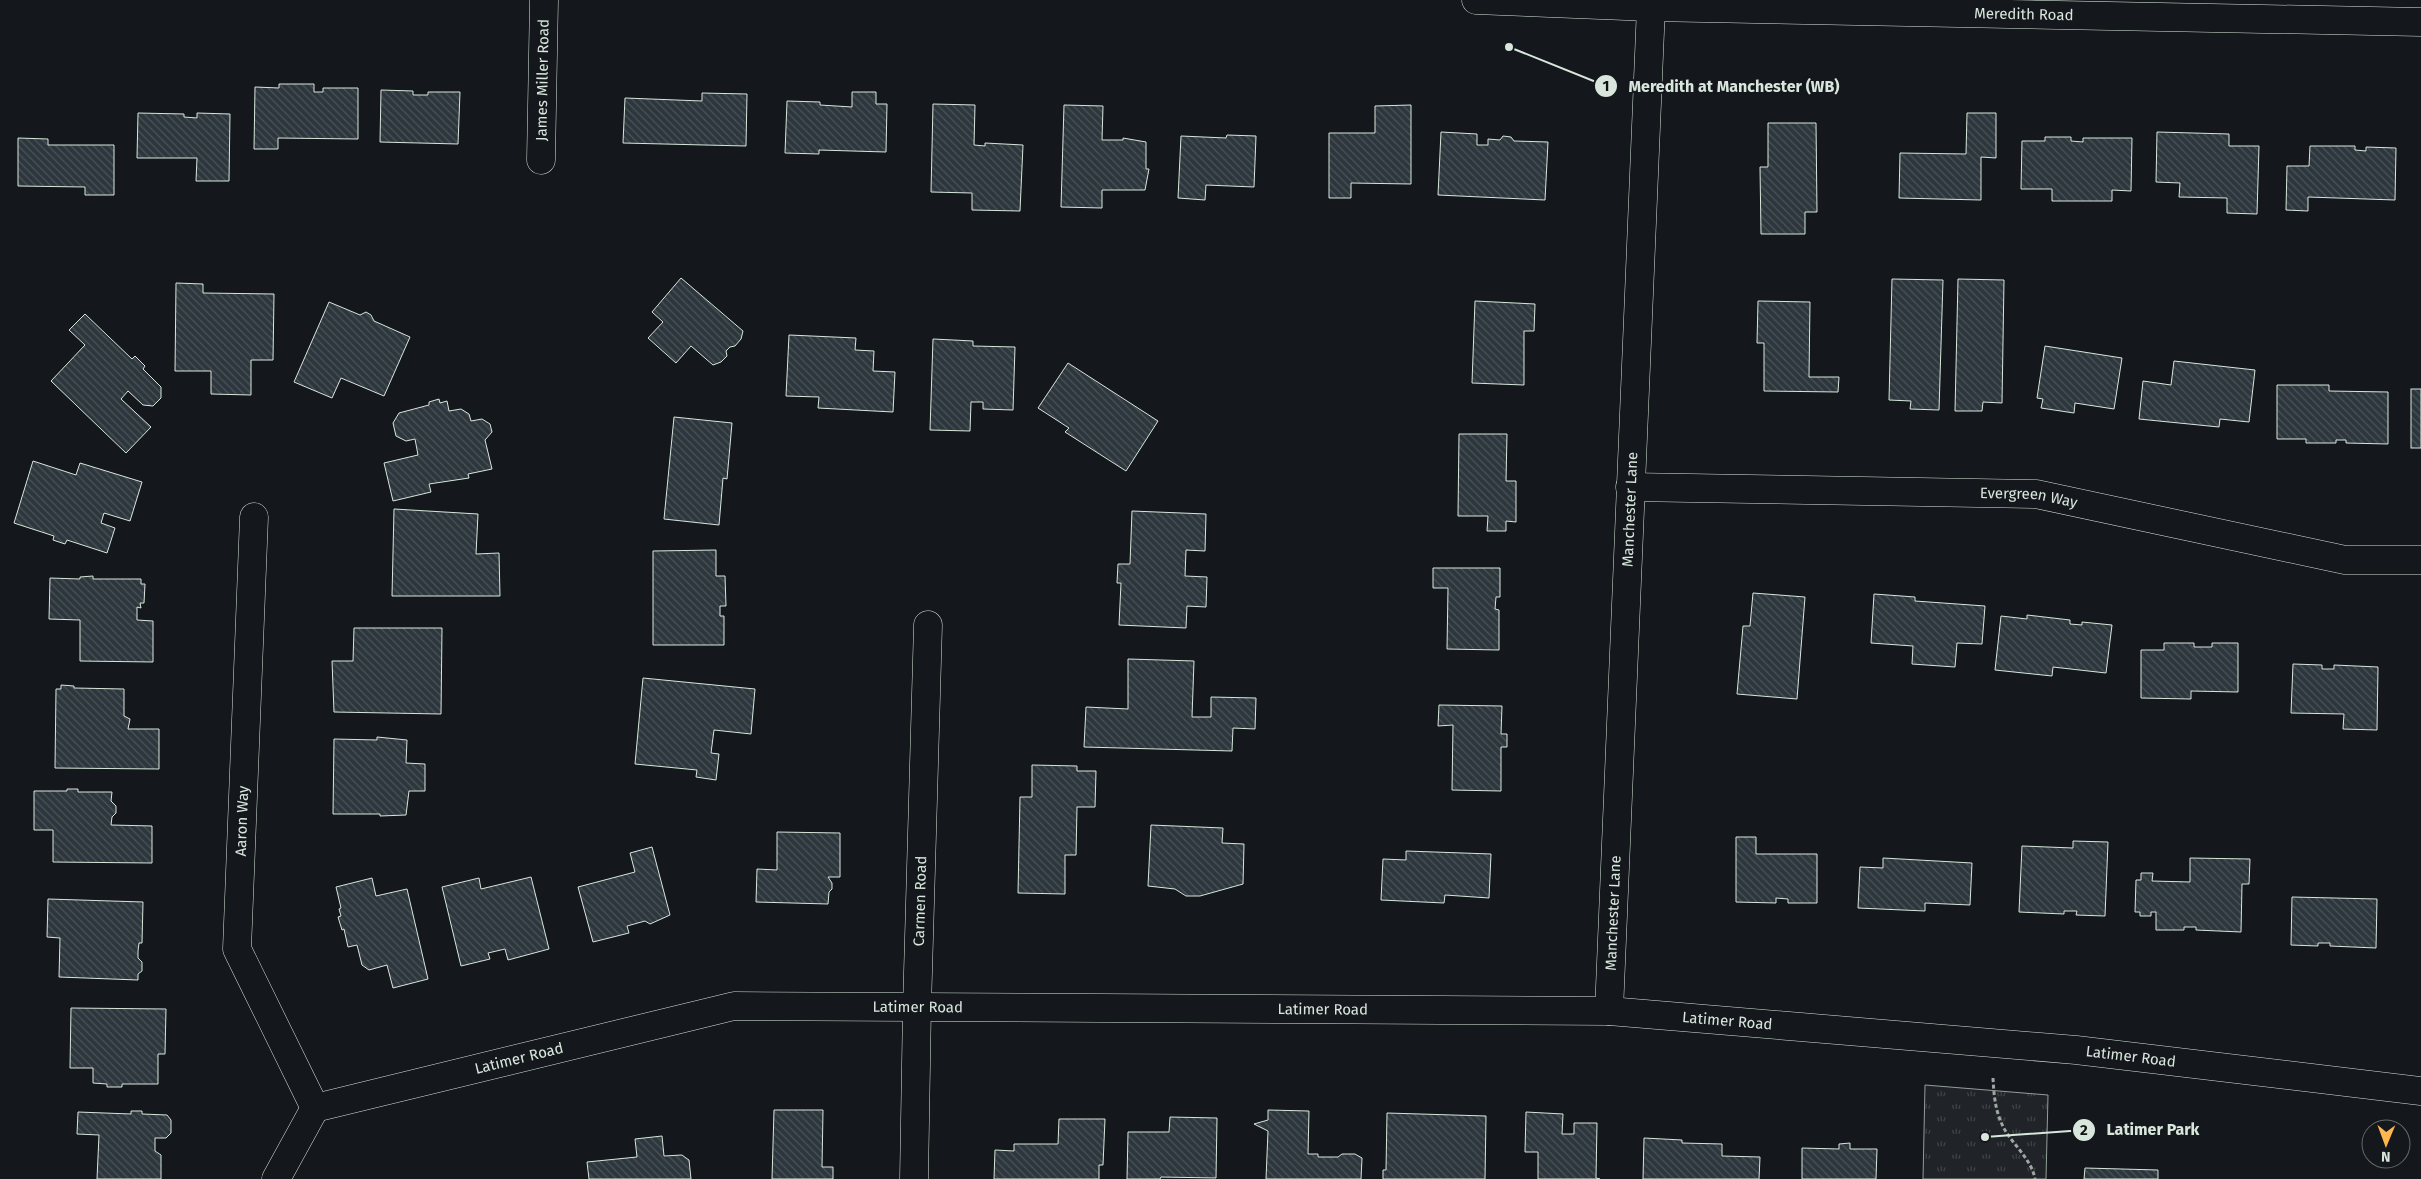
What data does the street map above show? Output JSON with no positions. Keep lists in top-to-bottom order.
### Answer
{
  "streets": {
    "street": [
      "Meredith Road",
      "James Miller Road",
      "Evergreen Way",
      "Manchester Lane",
      "Aaron Way",
      "Carmen Road",
      "Latimer Road"
    ]
  },
  "crossings": [
    ["Meredith Road", "Manchester Lane"],
    ["Evergreen Way", "Manchester Lane"],
    ["Manchester Lane", "Latimer Road"],
    ["Aaron Way", "Latimer Road"],
    ["Carmen Road", "Latimer Road"]
  ],
  "places": ["Meredith at Manchester (WB)", "Latimer Park"],
  "north": "bottom"
}
